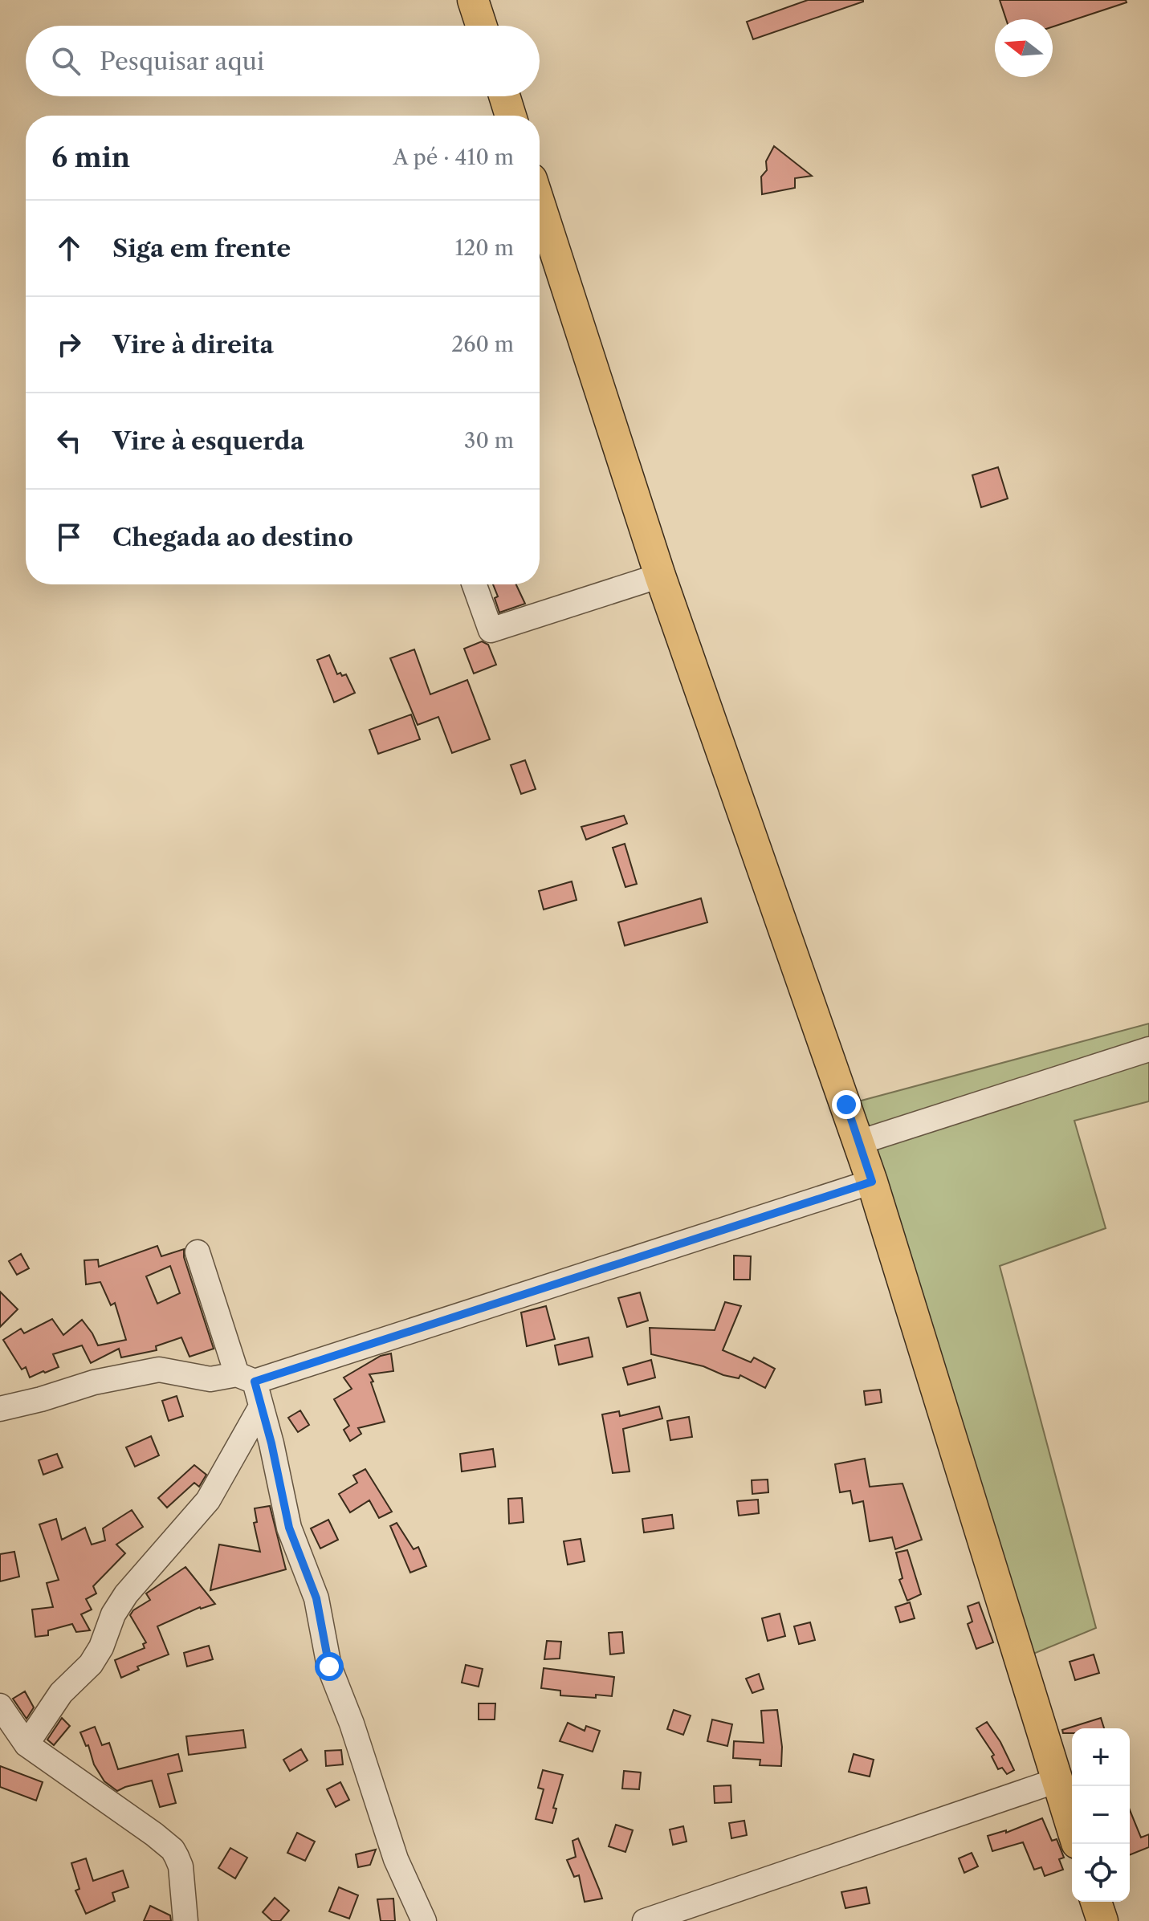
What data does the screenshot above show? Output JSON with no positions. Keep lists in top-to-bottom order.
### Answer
{
  "north": "left",
  "page": {
    "search": "Pesquisar aqui",
    "heading": ["6 min", "A pé · 410 m"],
    "list": [
      ["Siga em frente", "120 m"],
      ["Vire à direita", "260 m"],
      ["Vire à esquerda", "30 m"],
      "Chegada ao destino"
    ],
    "map_buttons": ["+", "−"]
  }
}
